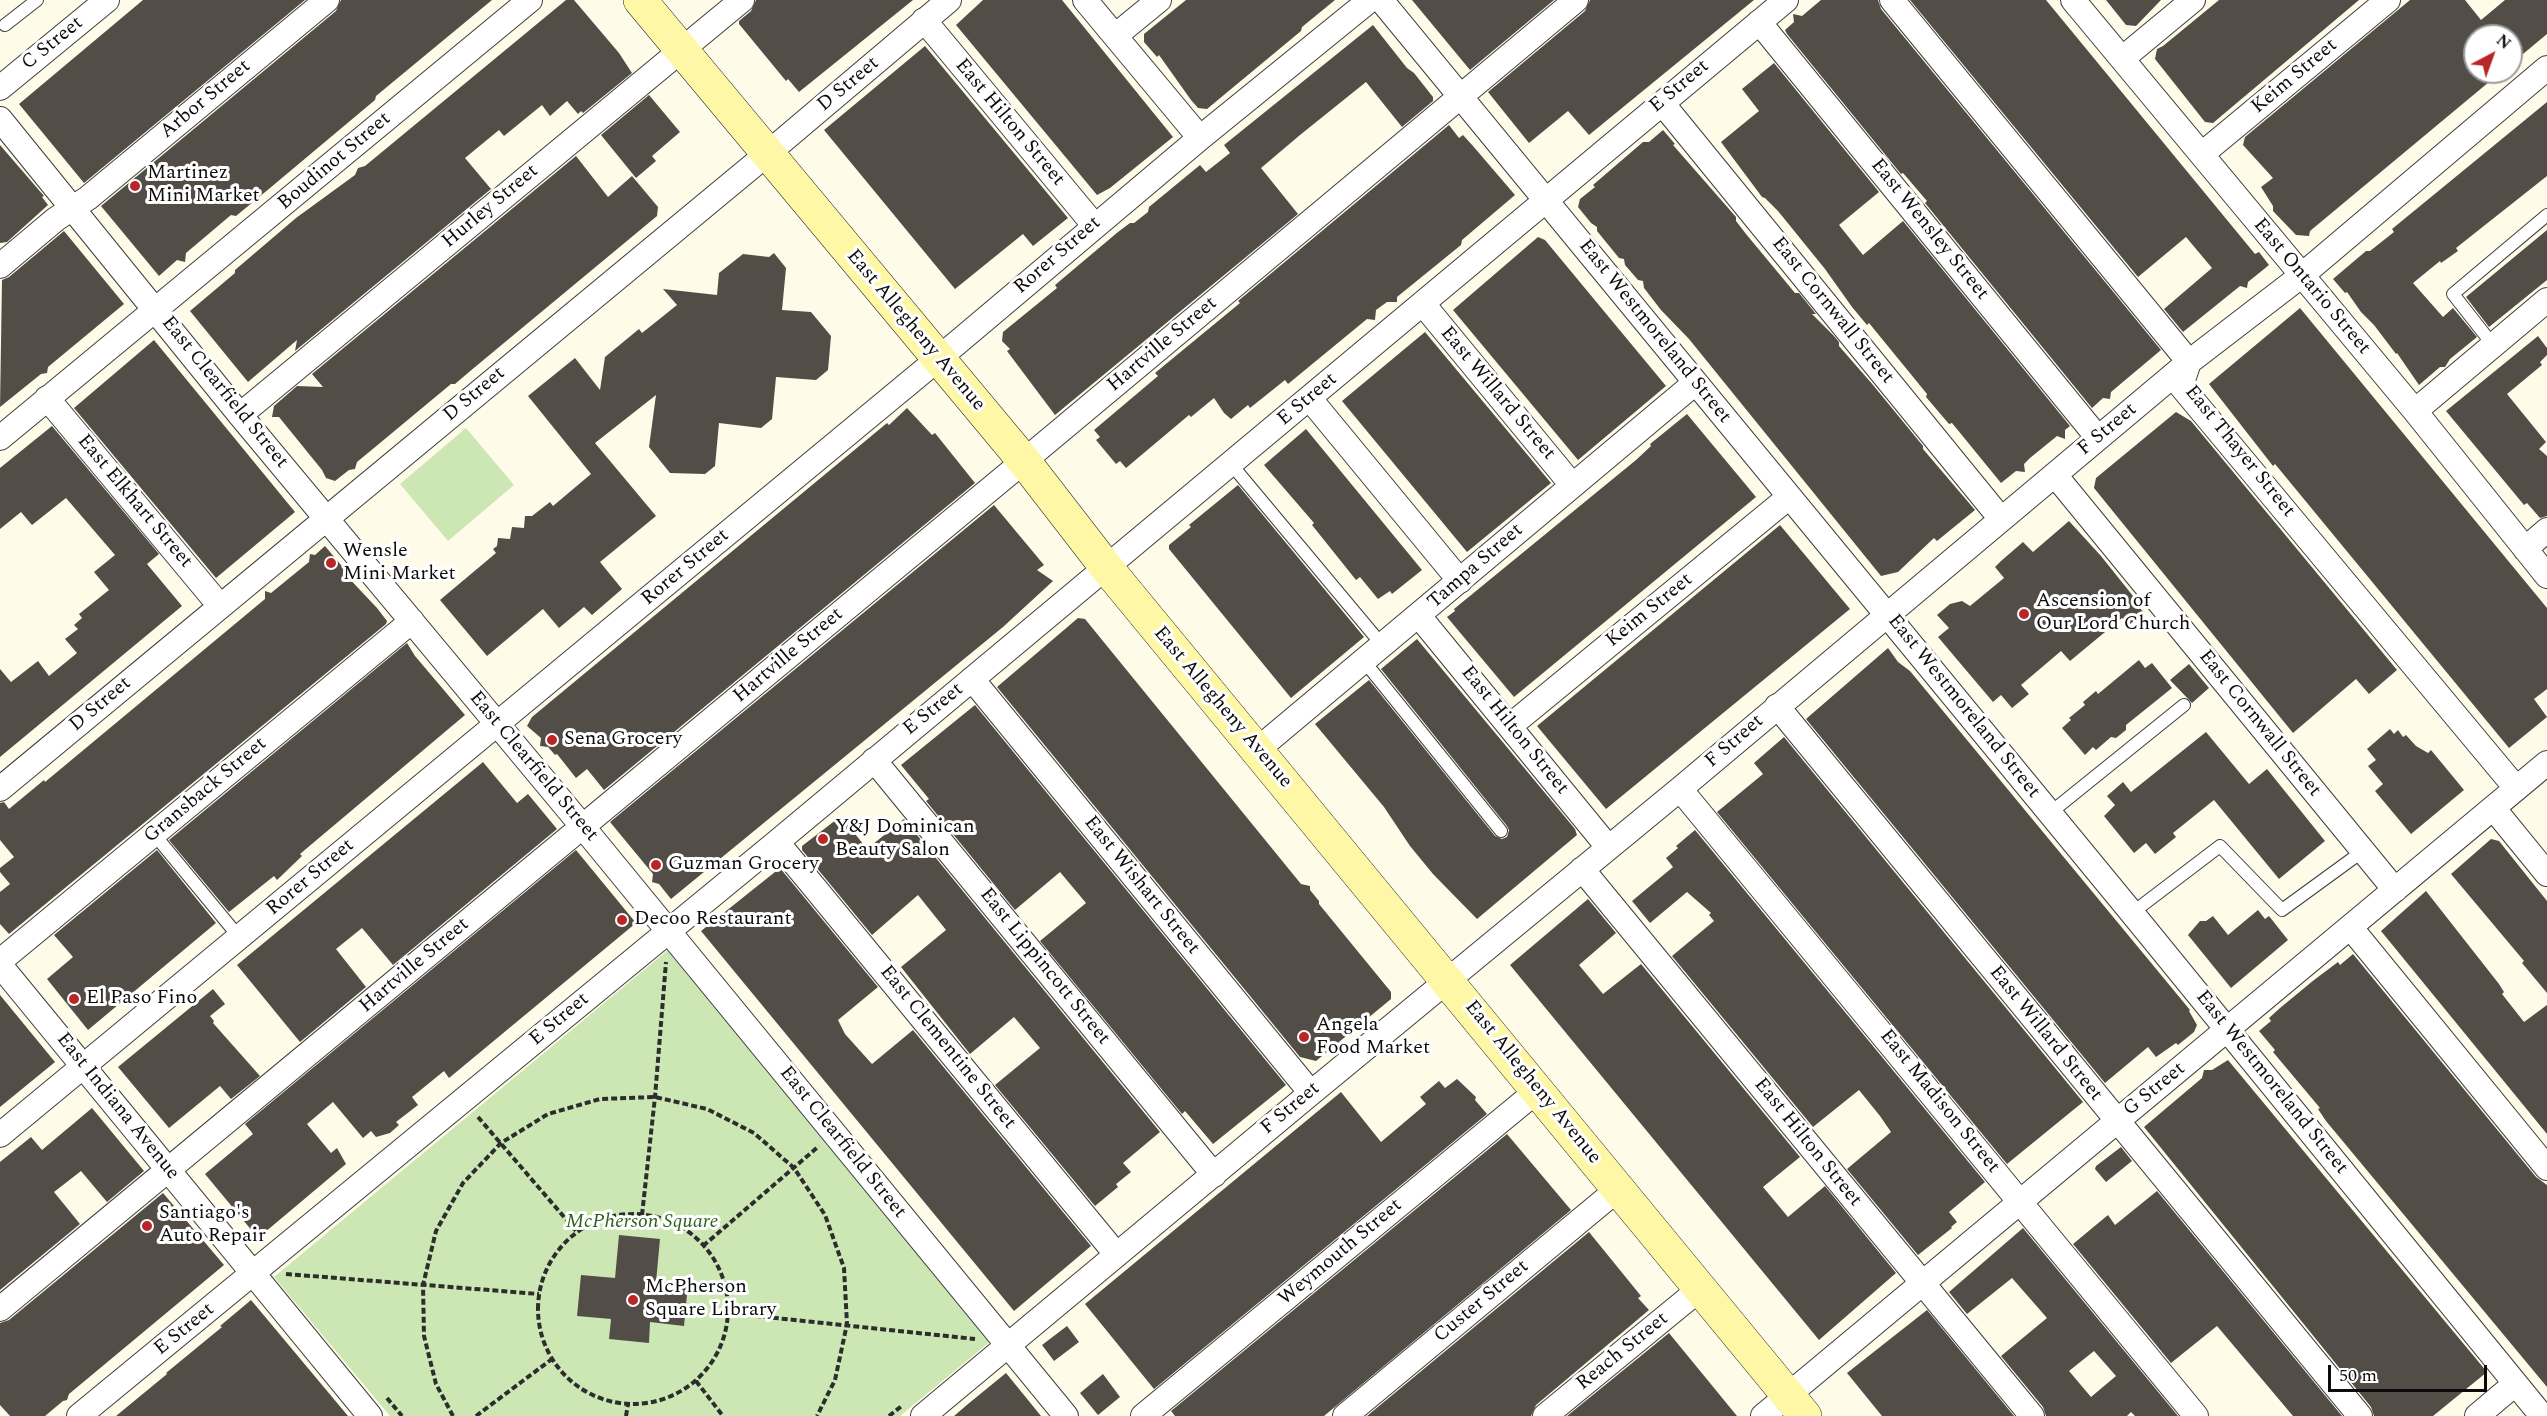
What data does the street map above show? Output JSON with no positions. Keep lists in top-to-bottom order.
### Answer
{
  "streets": {
    "main road": ["East Allegheny Avenue"],
    "street": [
      "C Street",
      "Keim Street",
      "D Street",
      "E Street",
      "Arbor Street",
      "East Hilton Street",
      "Boudinot Street",
      "Hurley Street",
      "East Wensley Street",
      "Rorer Street",
      "East Ontario Street",
      "East Cornwall Street",
      "East Westmoreland Street",
      "Hartville Street",
      "East Clearfield Street",
      "East Willard Street",
      "F Street",
      "East Thayer Street",
      "East Elkhart Street",
      "Tampa Street",
      "Gransback Street",
      "East Wishart Street",
      "East Lippincott Street",
      "East Clementine Street",
      "G Street",
      "East Madison Street",
      "East Indiana Avenue",
      "Weymouth Street",
      "Custer Street",
      "Reach Street"
    ]
  },
  "crossings": [
    ["Keim Street", "East Hilton Street"],
    ["Keim Street", "East Ontario Street"],
    ["Keim Street", "East Westmoreland Street"],
    ["D Street", "East Hilton Street"],
    ["D Street", "East Allegheny Avenue"],
    ["D Street", "East Clearfield Street"],
    ["D Street", "East Elkhart Street"],
    ["E Street", "East Wensley Street"],
    ["E Street", "East Cornwall Street"],
    ["E Street", "East Allegheny Avenue"],
    ["E Street", "East Westmoreland Street"],
    ["E Street", "East Clearfield Street"],
    ["E Street", "East Willard Street"],
    ["E Street", "East Wishart Street"],
    ["E Street", "East Lippincott Street"],
    ["E Street", "East Clementine Street"],
    ["E Street", "East Indiana Avenue"],
    ["Arbor Street", "East Clearfield Street"],
    ["East Hilton Street", "Rorer Street"],
    ["East Hilton Street", "F Street"],
    ["East Hilton Street", "Tampa Street"],
    ["East Hilton Street", "G Street"],
    ["Boudinot Street", "East Clearfield Street"],
    ["Boudinot Street", "East Elkhart Street"],
    ["Hurley Street", "East Allegheny Avenue"],
    ["Hurley Street", "East Clearfield Street"],
    ["East Wensley Street", "F Street"],
    ["Rorer Street", "East Allegheny Avenue"],
    ["Rorer Street", "East Clearfield Street"],
    ["Rorer Street", "East Indiana Avenue"],
    ["East Ontario Street", "F Street"],
    ["East Cornwall Street", "F Street"],
    ["East Cornwall Street", "G Street"],
    ["East Allegheny Avenue", "Hartville Street"],
    ["East Allegheny Avenue", "F Street"],
    ["East Allegheny Avenue", "Tampa Street"],
    ["East Allegheny Avenue", "G Street"],
    ["East Allegheny Avenue", "Weymouth Street"],
    ["East Allegheny Avenue", "Custer Street"],
    ["East Allegheny Avenue", "Reach Street"],
    ["East Westmoreland Street", "Hartville Street"],
    ["East Westmoreland Street", "F Street"],
    ["East Westmoreland Street", "Tampa Street"],
    ["East Westmoreland Street", "G Street"],
    ["Hartville Street", "East Clearfield Street"],
    ["Hartville Street", "East Indiana Avenue"],
    ["East Clearfield Street", "F Street"],
    ["East Clearfield Street", "Gransback Street"],
    ["East Willard Street", "F Street"],
    ["East Willard Street", "Tampa Street"],
    ["East Willard Street", "G Street"],
    ["F Street", "East Thayer Street"],
    ["F Street", "East Wishart Street"],
    ["F Street", "East Lippincott Street"],
    ["F Street", "East Clementine Street"],
    ["F Street", "East Madison Street"],
    ["East Thayer Street", "G Street"],
    ["Gransback Street", "East Indiana Avenue"],
    ["G Street", "East Madison Street"]
  ],
  "parks": ["McPherson Square"],
  "places": [
    "Martinez Mini Market",
    "Wensle Mini Market",
    "Ascension of Our Lord Church",
    "Sena Grocery",
    "Y&J Dominican Beauty Salon",
    "Guzman Grocery",
    "Decoo Restaurant",
    "El Paso Fino",
    "Angela Food Market",
    "Santiago's Auto Repair",
    "McPherson Square Library"
  ],
  "scale_bar": "50 m",
  "north": "top right"
}
